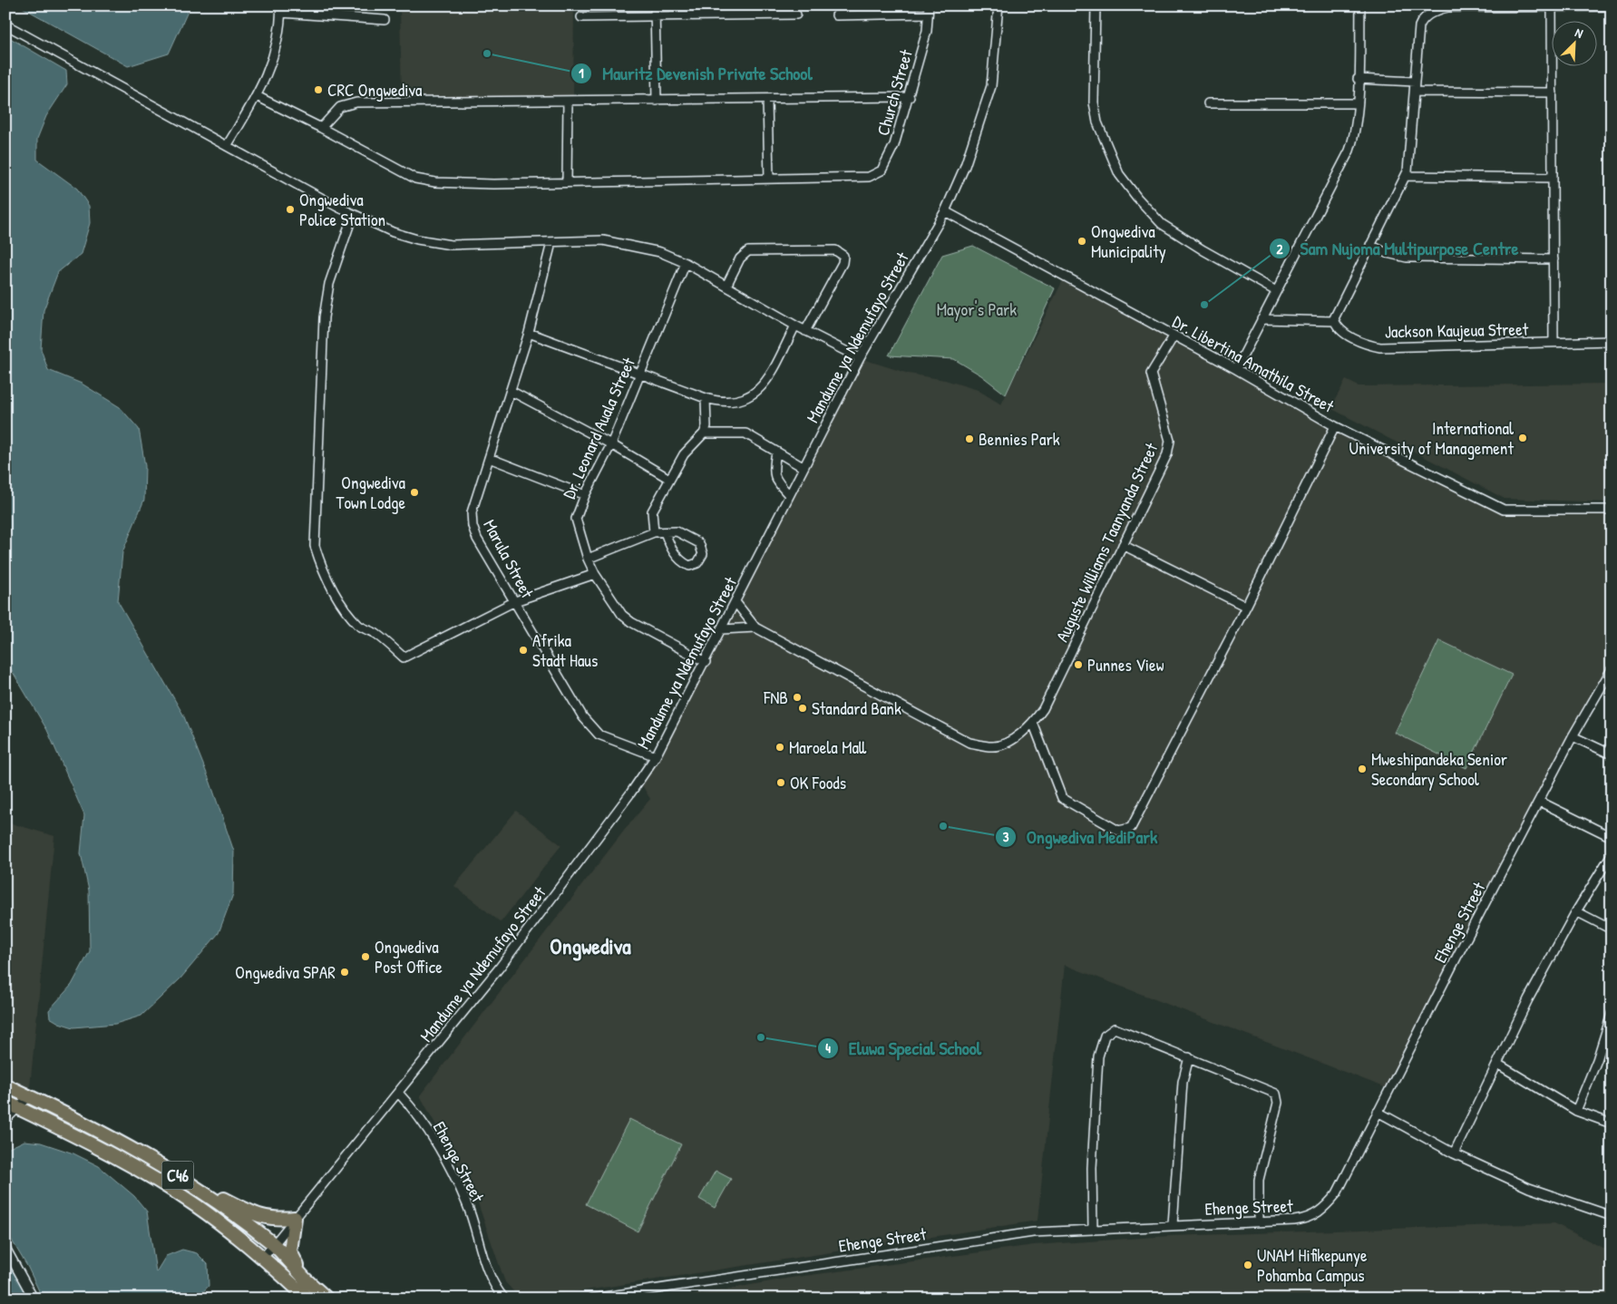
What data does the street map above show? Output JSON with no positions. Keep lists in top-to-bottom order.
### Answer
{
  "streets": {
    "main road": ["C46"],
    "street": [
      "Church Street",
      "Jackson Kaujeua Street",
      "Mandume ya Ndemufayo Street",
      "Dr. Libertina Amathila Street",
      "Dr. Leonard Auala Street",
      "Auguste Williams Taanyanda Street",
      "Marula Street",
      "Ehenge Street"
    ]
  },
  "crossings": [
    ["Mandume ya Ndemufayo Street", "Dr. Libertina Amathila Street"],
    ["Mandume ya Ndemufayo Street", "Dr. Leonard Auala Street"],
    ["Mandume ya Ndemufayo Street", "Marula Street"],
    ["Mandume ya Ndemufayo Street", "Ehenge Street"],
    ["Mandume ya Ndemufayo Street", "C46"],
    ["Dr. Libertina Amathila Street", "Auguste Williams Taanyanda Street"]
  ],
  "districts": ["Ongwediva"],
  "parks": ["Mayor's Park"],
  "places": [
    "Mauritz Devenish Private School",
    "CRC Ongwediva",
    "Ongwediva Police Station",
    "Ongwediva Municipality",
    "Sam Nujoma Multipurpose Centre",
    "International University of Management",
    "Bennies Park",
    "Ongwediva Town Lodge",
    "Afrika Stadt Haus",
    "Punnes View",
    "FNB",
    "Standard Bank",
    "Maroela Mall",
    "Mweshipandeka Senior Secondary School",
    "OK Foods",
    "Ongwediva MediPark",
    "Ongwediva Post Office",
    "Ongwediva SPAR",
    "Eluwa Special School",
    "UNAM Hifikepunye Pohamba Campus"
  ],
  "north": "top right"
}
